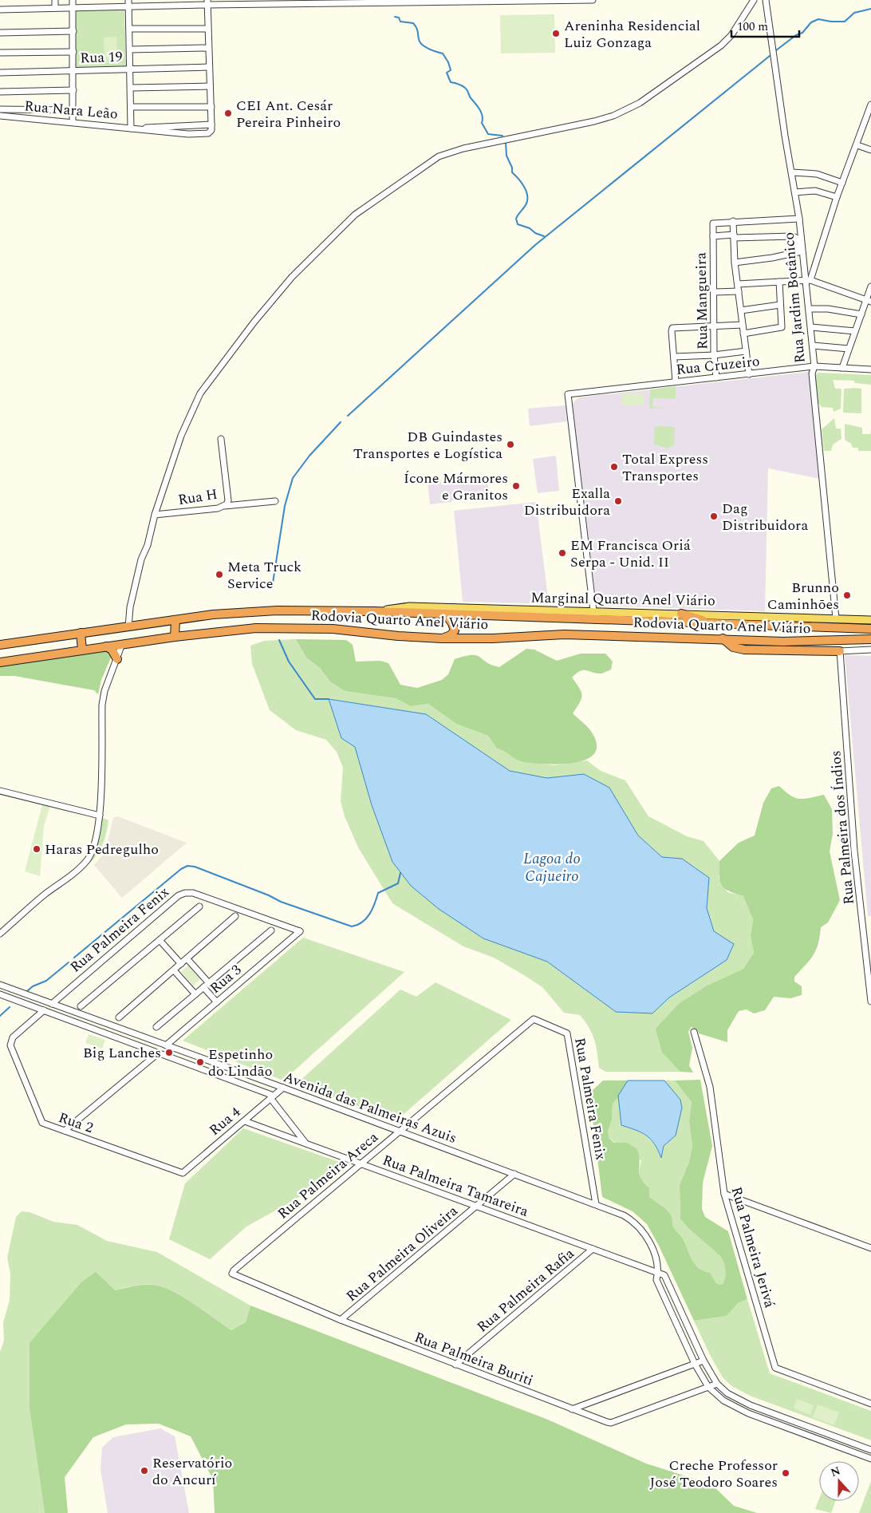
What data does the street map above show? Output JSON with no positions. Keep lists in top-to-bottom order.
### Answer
{
  "streets": {
    "highway": ["Rodovia Quarto Anel Viário"],
    "main road": ["Marginal Quarto Anel Viário"],
    "street": [
      "Rua 19",
      "Rua Nara Leão",
      "Rua Jardim Botânico",
      "Rua Mangueira",
      "Rua Cruzeiro",
      "Rua H",
      "Rua Palmeira dos Índios",
      "Rua Palmeira Fenix",
      "Rua 3",
      "Avenida das Palmeiras Azuis",
      "Rua 4",
      "Rua 2",
      "Rua Palmeira Areca",
      "Rua Palmeira Tamareira",
      "Rua Palmeira Jerivá",
      "Rua Palmeira Oliveira",
      "Rua Palmeira Rafia",
      "Rua Palmeira Buriti"
    ]
  },
  "crossings": [
    ["Rua Jardim Botânico", "Rua Cruzeiro"],
    ["Rua Jardim Botânico", "Marginal Quarto Anel Viário"],
    ["Rua Mangueira", "Rua Cruzeiro"],
    ["Rua Cruzeiro", "Marginal Quarto Anel Viário"],
    ["Marginal Quarto Anel Viário", "Rodovia Quarto Anel Viário"],
    ["Rua Palmeira Fenix", "Rua 3"],
    ["Rua Palmeira Fenix", "Avenida das Palmeiras Azuis"],
    ["Rua Palmeira Fenix", "Rua Palmeira Areca"],
    ["Rua 3", "Avenida das Palmeiras Azuis"],
    ["Avenida das Palmeiras Azuis", "Rua 4"],
    ["Avenida das Palmeiras Azuis", "Rua 2"],
    ["Avenida das Palmeiras Azuis", "Rua Palmeira Areca"],
    ["Avenida das Palmeiras Azuis", "Rua Palmeira Tamareira"],
    ["Avenida das Palmeiras Azuis", "Rua Palmeira Oliveira"],
    ["Avenida das Palmeiras Azuis", "Rua Palmeira Buriti"],
    ["Rua 4", "Rua 2"],
    ["Rua 4", "Rua Palmeira Tamareira"],
    ["Rua Palmeira Areca", "Rua Palmeira Tamareira"],
    ["Rua Palmeira Areca", "Rua Palmeira Buriti"],
    ["Rua Palmeira Tamareira", "Rua Palmeira Oliveira"],
    ["Rua Palmeira Tamareira", "Rua Palmeira Rafia"],
    ["Rua Palmeira Oliveira", "Rua Palmeira Buriti"],
    ["Rua Palmeira Rafia", "Rua Palmeira Buriti"]
  ],
  "water": ["Lagoa do Cajueiro"],
  "places": [
    "Areninha Residencial Luiz Gonzaga",
    "CEI Ant. Cesár Pereira Pinheiro",
    "DB Guindastes Transportes e Logística",
    "Total Express Transportes",
    "Ícone Mármores e Granitos",
    "Exalla Distribuidora",
    "Dag Distribuidora",
    "EM Francisca Oriá Serpa - Unid. II",
    "Meta Truck Service",
    "Brunno Caminhões",
    "Haras Pedregulho",
    "Big Lanches",
    "Espetinho do Lindão",
    "Reservatório do Ancurí",
    "Creche Professor José Teodoro Soares"
  ],
  "scale_bar": "100 m",
  "north": "top"
}
